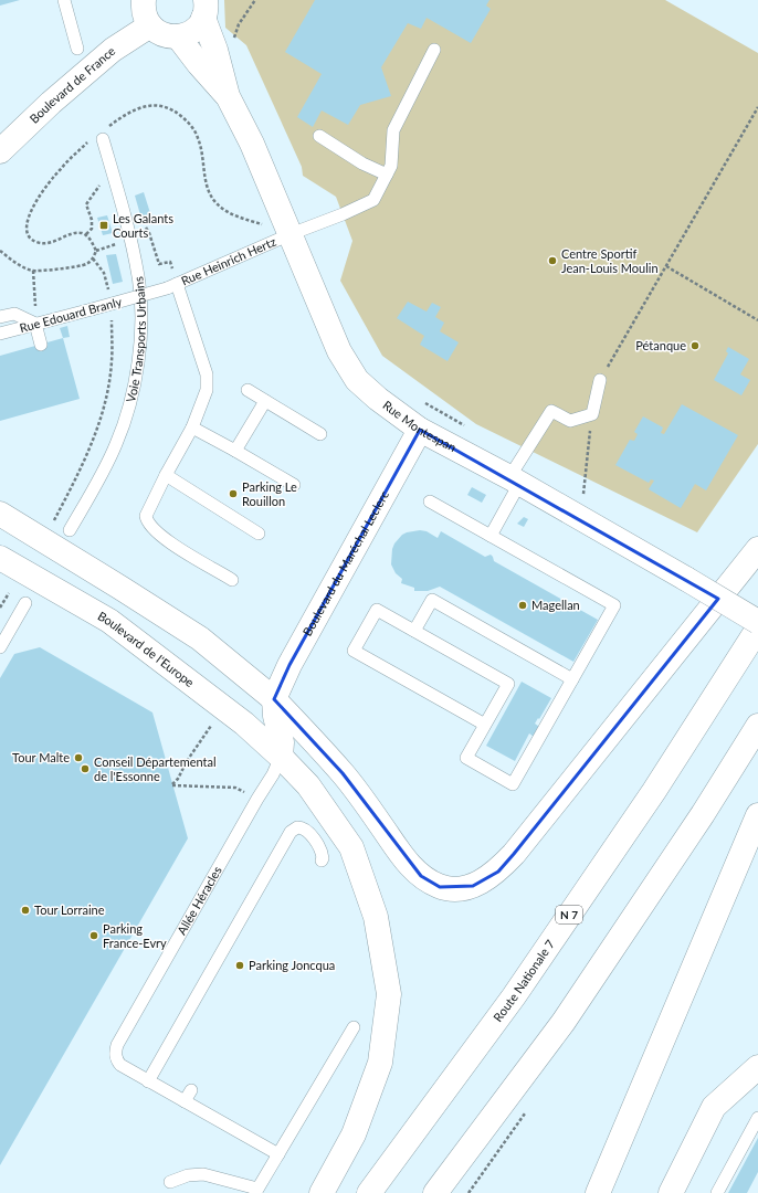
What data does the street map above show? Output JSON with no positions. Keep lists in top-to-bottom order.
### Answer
{
  "streets": {
    "main road": [
      "Boulevard de France",
      "Rue Montespan",
      "Boulevard du Maréchal Leclerc",
      "Boulevard de l'Europe",
      "N 7",
      "Route Nationale 7"
    ],
    "lane": [
      "Rue Heinrich Hertz",
      "Rue Edouard Branly",
      "Voie Transports Urbains",
      "Allée Héracles"
    ]
  },
  "crossings": [
    ["Rue Heinrich Hertz", "Rue Edouard Branly"],
    ["Rue Heinrich Hertz", "Rue Montespan"],
    ["Rue Montespan", "Boulevard du Maréchal Leclerc"],
    ["Boulevard de l'Europe", "Allée Héracles"]
  ],
  "places": {
    "transit": ["Les Galants Courts"],
    "other": [
      "Centre Sportif Jean-Louis Moulin",
      "Pétanque",
      "Parking Le Rouillon",
      "Magellan",
      "Tour Malte",
      "Conseil Départemental de l'Essonne",
      "Tour Lorraine",
      "Parking France-Evry",
      "Parking Joncqua"
    ]
  }
}
